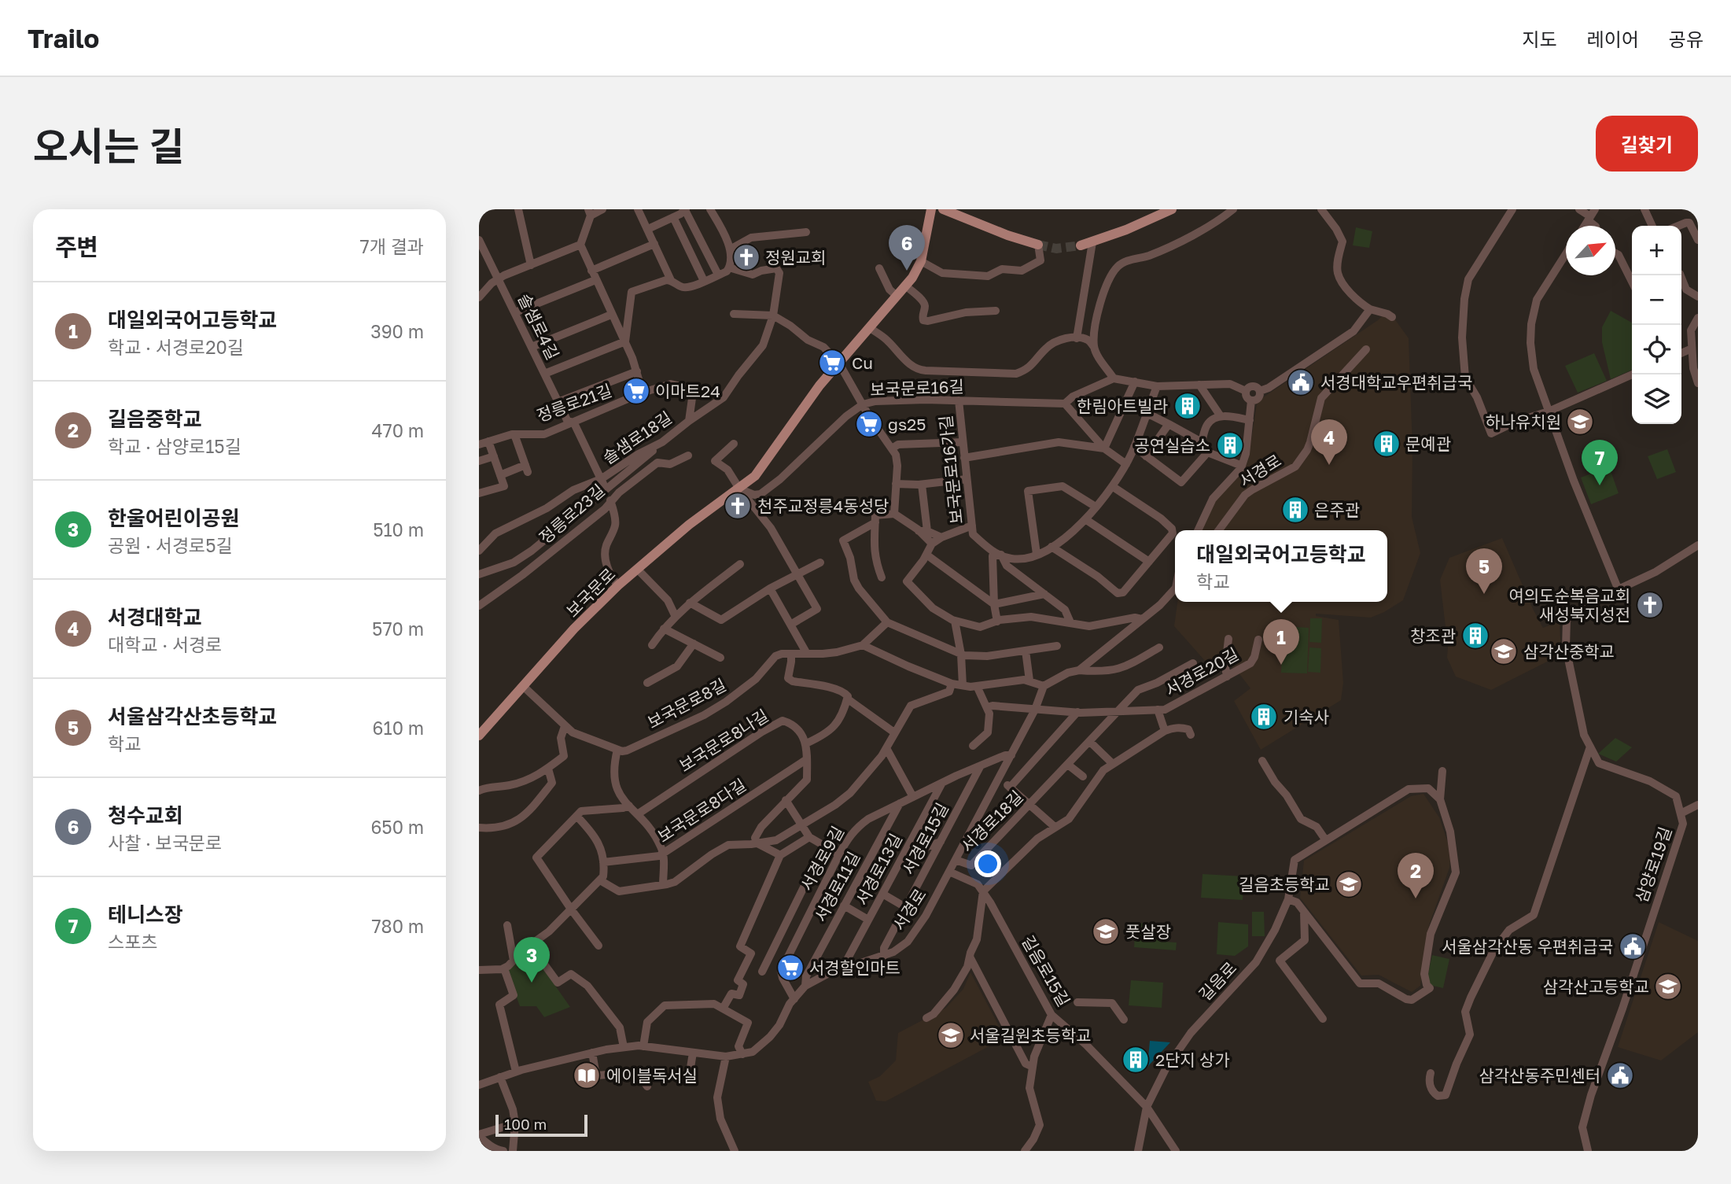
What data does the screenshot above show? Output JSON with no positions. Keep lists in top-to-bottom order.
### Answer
{
  "streets": {
    "main road": ["보국문로"],
    "street": [
      "솔샘로4길",
      "보국문로16길",
      "정릉로21길",
      "솔샘로18길",
      "보국문로16가길",
      "서경로",
      "정릉로23길",
      "서경로20길",
      "보국문로8길",
      "보국문로8나길",
      "보국문로8다길",
      "서경로18길",
      "서경로15길",
      "서경로9길",
      "삼양로19길",
      "서경로13길",
      "서경로11길",
      "길음로15길",
      "길음로"
    ]
  },
  "crossings": [
    ["솔샘로4길", "정릉로21길"],
    ["솔샘로4길", "솔샘로18길"],
    ["솔샘로4길", "정릉로23길"],
    ["솔샘로4길", "보국문로"],
    ["보국문로16길", "보국문로16가길"],
    ["보국문로16길", "보국문로"],
    ["정릉로21길", "솔샘로18길"],
    ["서경로", "서경로20길"],
    ["서경로", "서경로18길"],
    ["서경로", "서경로15길"],
    ["서경로", "서경로9길"],
    ["서경로", "서경로13길"],
    ["서경로", "서경로11길"],
    ["서경로", "길음로15길"],
    ["서경로20길", "서경로18길"],
    ["서경로15길", "서경로9길"],
    ["서경로9길", "서경로13길"],
    ["서경로9길", "서경로11길"],
    ["길음로15길", "길음로"]
  ],
  "places": {
    "church": ["정원교회", "천주교정릉4동성당", "여의도순복음교회 새성북지성전"],
    "supermarket": [
      "Cu",
      "이마트24",
      "gs25",
      "서경할인마트"
    ],
    "public building": ["서경대학교우편취급국", "서울삼각산동 우편취급국", "삼각산동주민센터"],
    "building": [
      "한림아트빌라",
      "문예관",
      "공연실습소",
      "은주관",
      "창조관",
      "기숙사",
      "2단지 상가"
    ],
    "school or university": [
      "하나유치원",
      "삼각산중학교",
      "길음초등학교",
      "풋살장",
      "삼각산고등학교",
      "서울길원초등학교"
    ],
    "library": ["에이블독서실"]
  },
  "scale_bar": "100 m",
  "north": "top right",
  "page": {
    "header": "Trailo",
    "nav": ["지도", "레이어", "공유"],
    "title": "오시는 길",
    "buttons": "길찾기",
    "heading": ["주변", "7개 결과"],
    "pins": [
      "6",
      "4",
      "7",
      "5",
      "1",
      "2",
      "3"
    ],
    "map_buttons": ["+", "−"],
    "list": [
      {
        "mark": "1",
        "name": "대일외국어고등학교",
        "note": "학교 · 서경로20길",
        "value": "390 m"
      },
      {
        "mark": "2",
        "name": "길음중학교",
        "note": "학교 · 삼양로15길",
        "value": "470 m"
      },
      {
        "mark": "3",
        "name": "한울어린이공원",
        "note": "공원 · 서경로5길",
        "value": "510 m"
      },
      {
        "mark": "4",
        "name": "서경대학교",
        "note": "대학교 · 서경로",
        "value": "570 m"
      },
      {
        "mark": "5",
        "name": "서울삼각산초등학교",
        "note": "학교",
        "value": "610 m"
      },
      {
        "mark": "6",
        "name": "청수교회",
        "note": "사찰 · 보국문로",
        "value": "650 m"
      },
      {
        "mark": "7",
        "name": "테니스장",
        "note": "스포츠",
        "value": "780 m"
      }
    ],
    "popup": ["대일외국어고등학교", "학교"],
    "scale": "100 m"
  }
}
